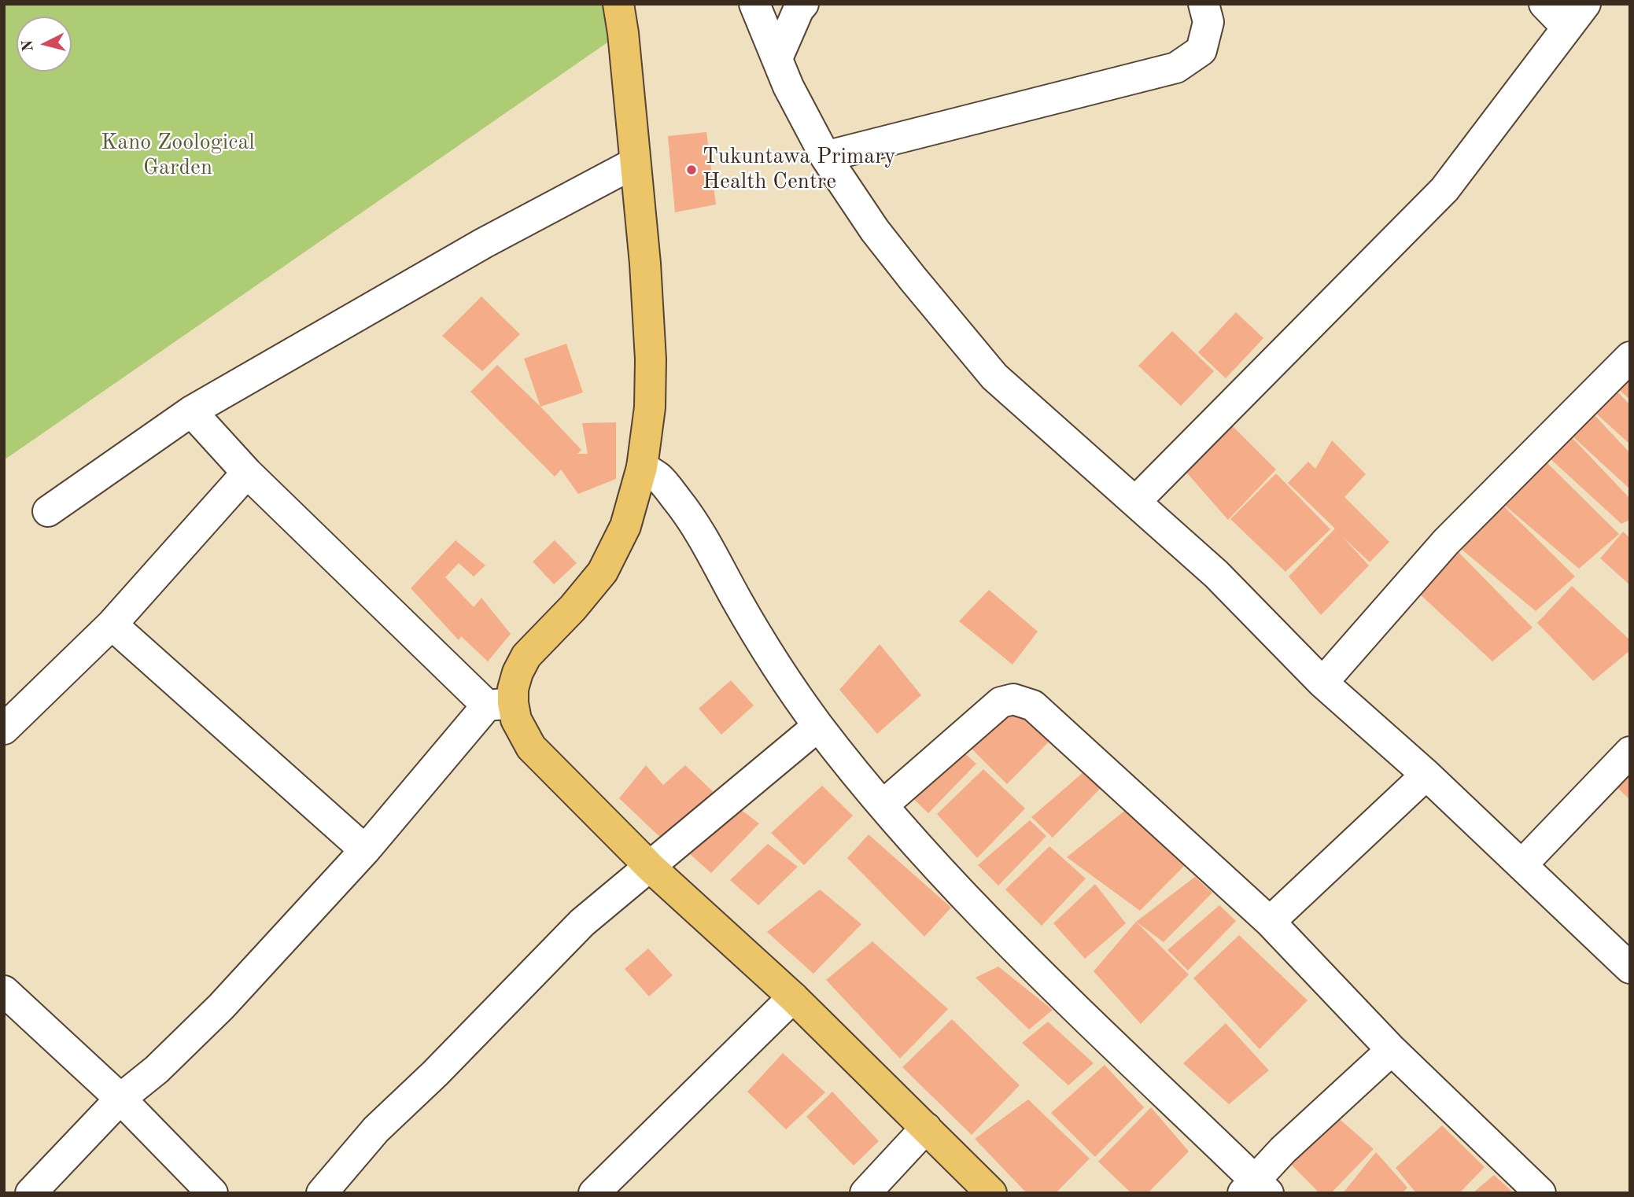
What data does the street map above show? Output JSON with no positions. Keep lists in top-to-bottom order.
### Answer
{
  "parks": ["Kano Zoological Garden"],
  "places": ["Tukuntawa Primary Health Centre"],
  "north": "left"
}
